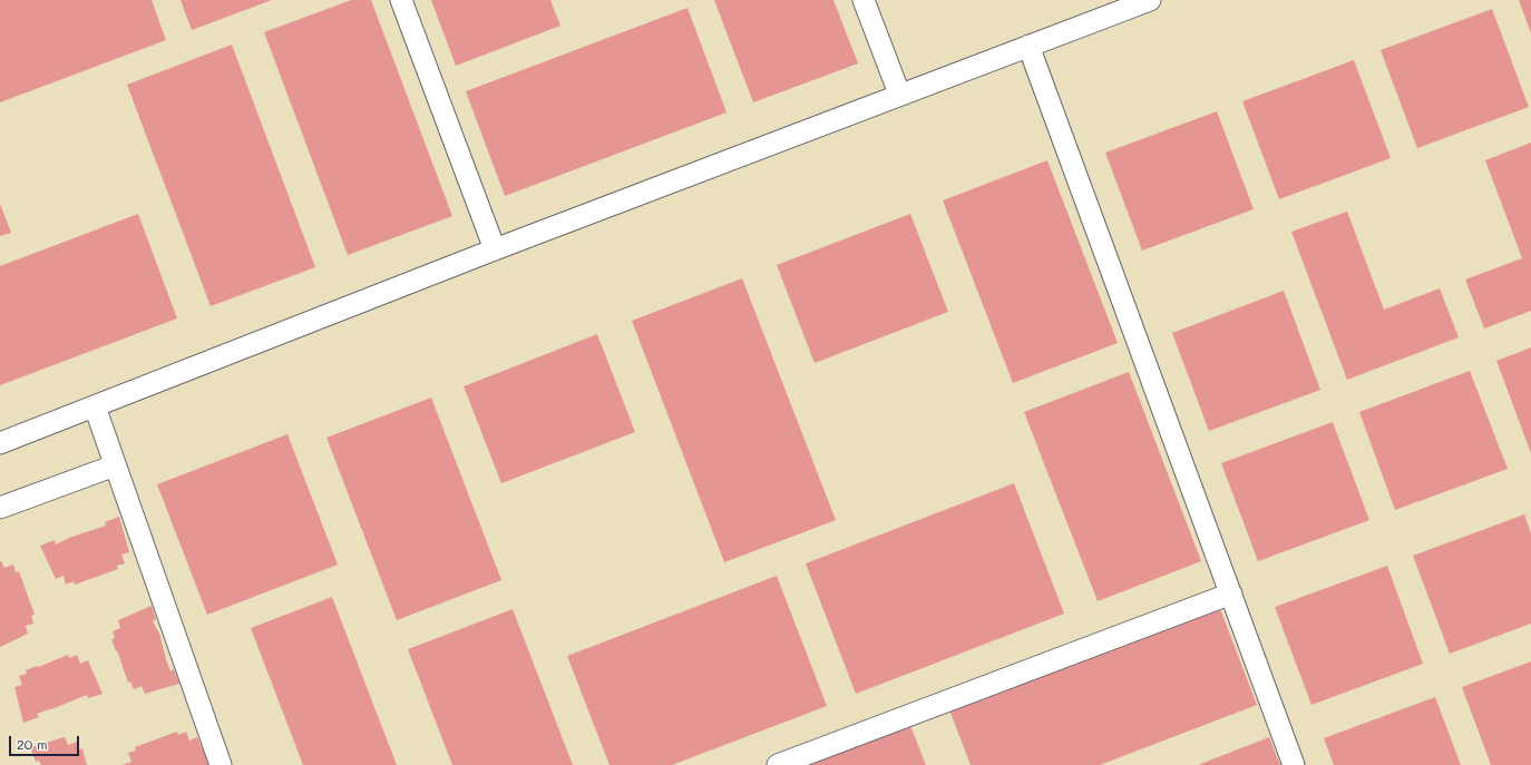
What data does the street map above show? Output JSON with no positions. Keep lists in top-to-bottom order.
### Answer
{
  "scale_bar": "20 m"
}
